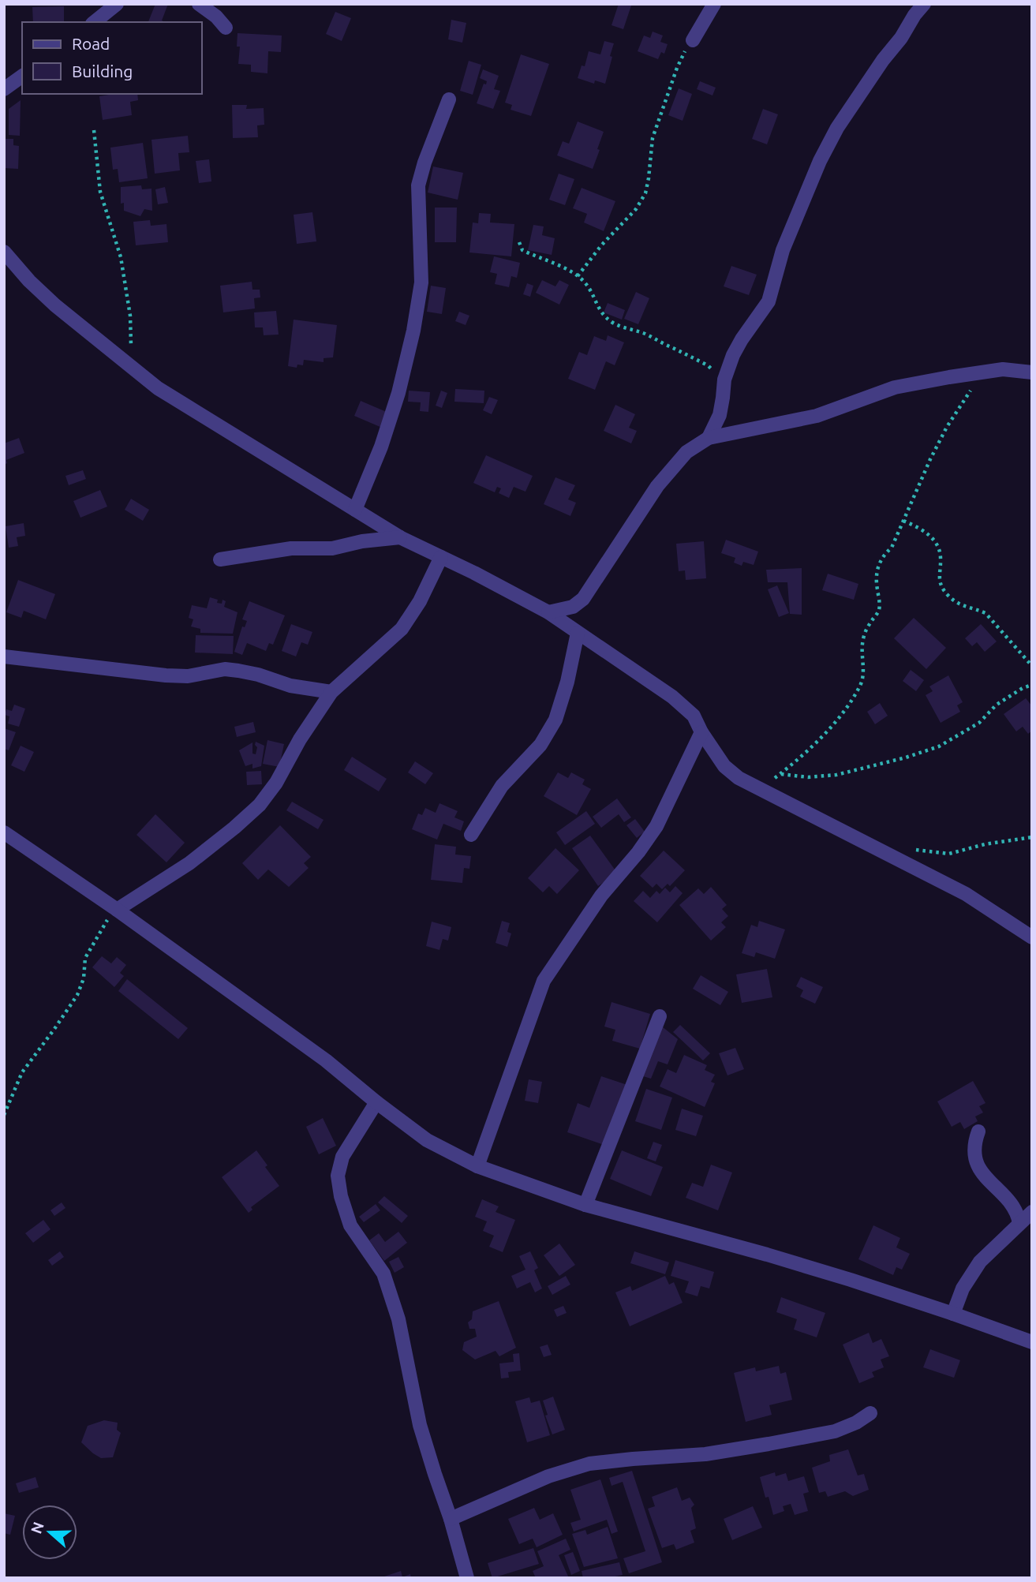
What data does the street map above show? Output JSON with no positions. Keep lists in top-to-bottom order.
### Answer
{
  "legend": ["Road", "Building"],
  "north": "left"
}
